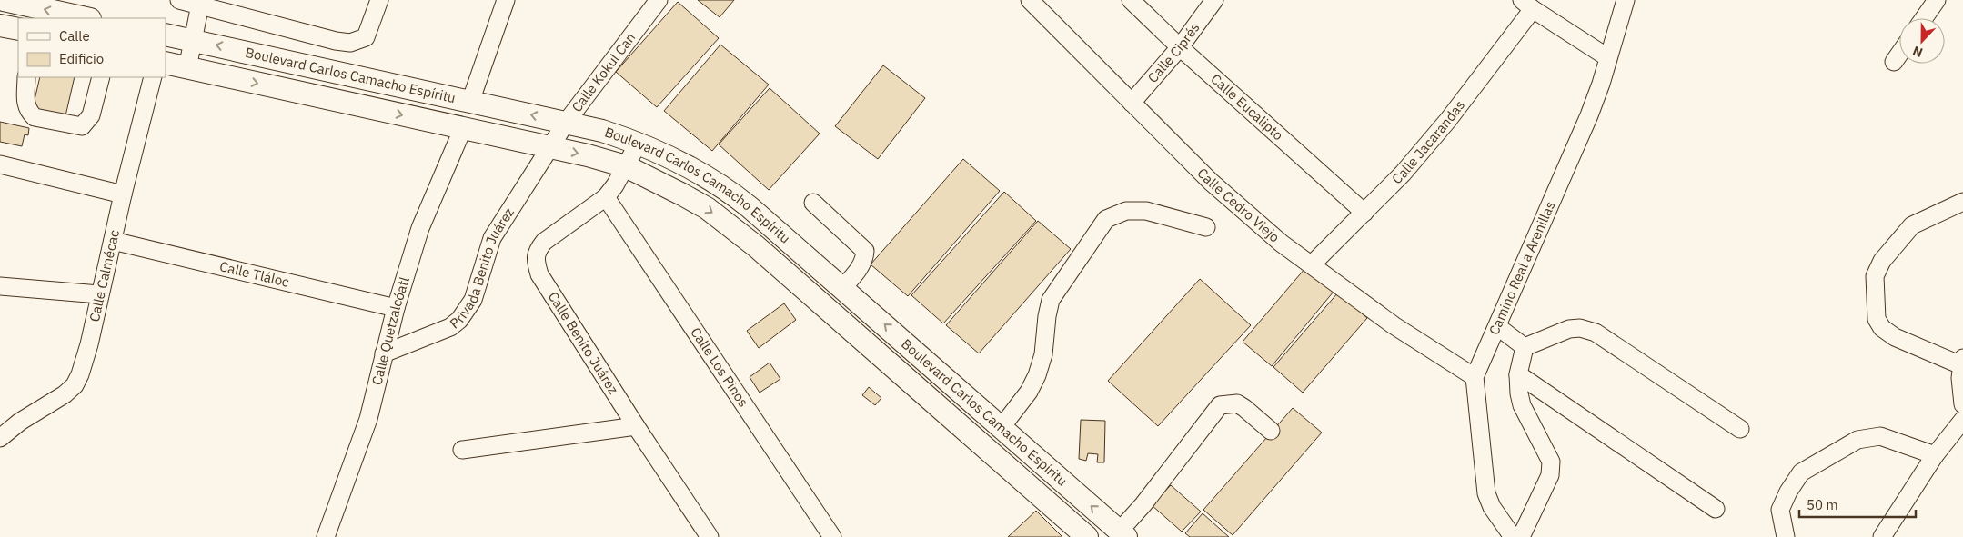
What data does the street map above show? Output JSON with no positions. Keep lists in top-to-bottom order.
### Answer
{
  "streets": {
    "main road": ["Boulevard Carlos Camacho Espíritu"],
    "street": [
      "Calle Ciprés",
      "Calle Kokul Can",
      "Calle Eucalipto",
      "Calle Jacarandas",
      "Calle Cedro Viejo",
      "Privada Benito Juárez",
      "Camino Real a Arenillas",
      "Calle Tláloc",
      "Calle Calmécac",
      "Calle Quetzalcóatl",
      "Calle Benito Juárez",
      "Calle Los Pinos"
    ]
  },
  "crossings": [
    ["Calle Ciprés", "Calle Eucalipto"],
    ["Calle Ciprés", "Calle Cedro Viejo"],
    ["Calle Kokul Can", "Boulevard Carlos Camacho Espíritu"],
    ["Calle Kokul Can", "Privada Benito Juárez"],
    ["Boulevard Carlos Camacho Espíritu", "Privada Benito Juárez"],
    ["Boulevard Carlos Camacho Espíritu", "Calle Quetzalcóatl"],
    ["Boulevard Carlos Camacho Espíritu", "Calle Benito Juárez"],
    ["Calle Eucalipto", "Calle Jacarandas"],
    ["Calle Jacarandas", "Calle Cedro Viejo"],
    ["Calle Cedro Viejo", "Camino Real a Arenillas"],
    ["Privada Benito Juárez", "Calle Quetzalcóatl"],
    ["Calle Tláloc", "Calle Calmécac"],
    ["Calle Tláloc", "Calle Quetzalcóatl"],
    ["Calle Benito Juárez", "Calle Los Pinos"]
  ],
  "legend": ["Calle", "Edificio"],
  "scale_bar": "50 m",
  "north": "bottom"
}
